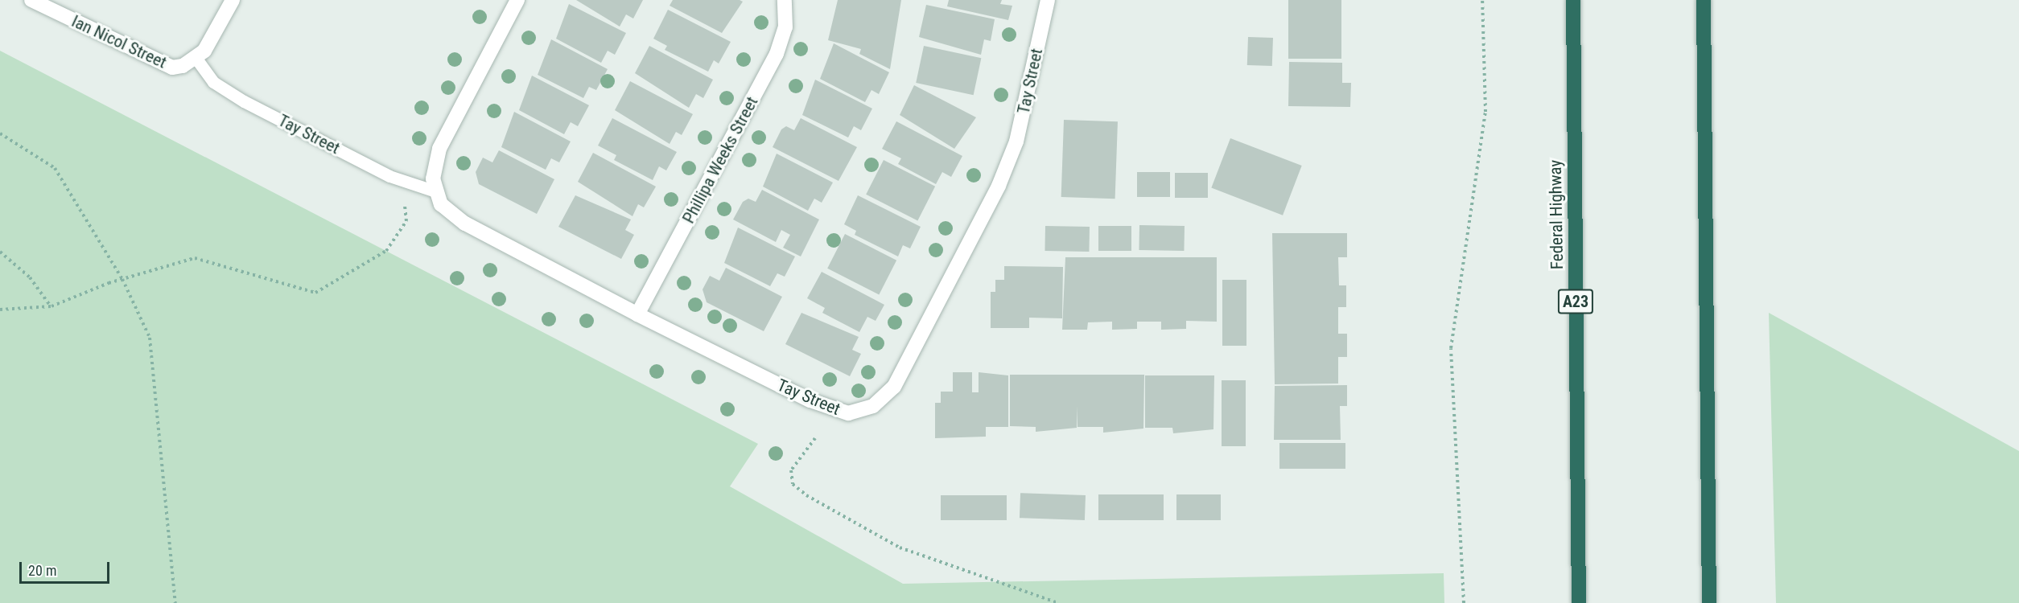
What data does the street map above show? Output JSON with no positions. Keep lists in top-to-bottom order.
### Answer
{
  "streets": {
    "highway": ["Federal Highway", "A23"],
    "street": ["Ian Nicol Street", "Tay Street", "Phillipa Weeks Street"]
  },
  "crossings": [
    ["Ian Nicol Street", "Tay Street"],
    ["Tay Street", "Phillipa Weeks Street"]
  ],
  "scale_bar": "20 m"
}
